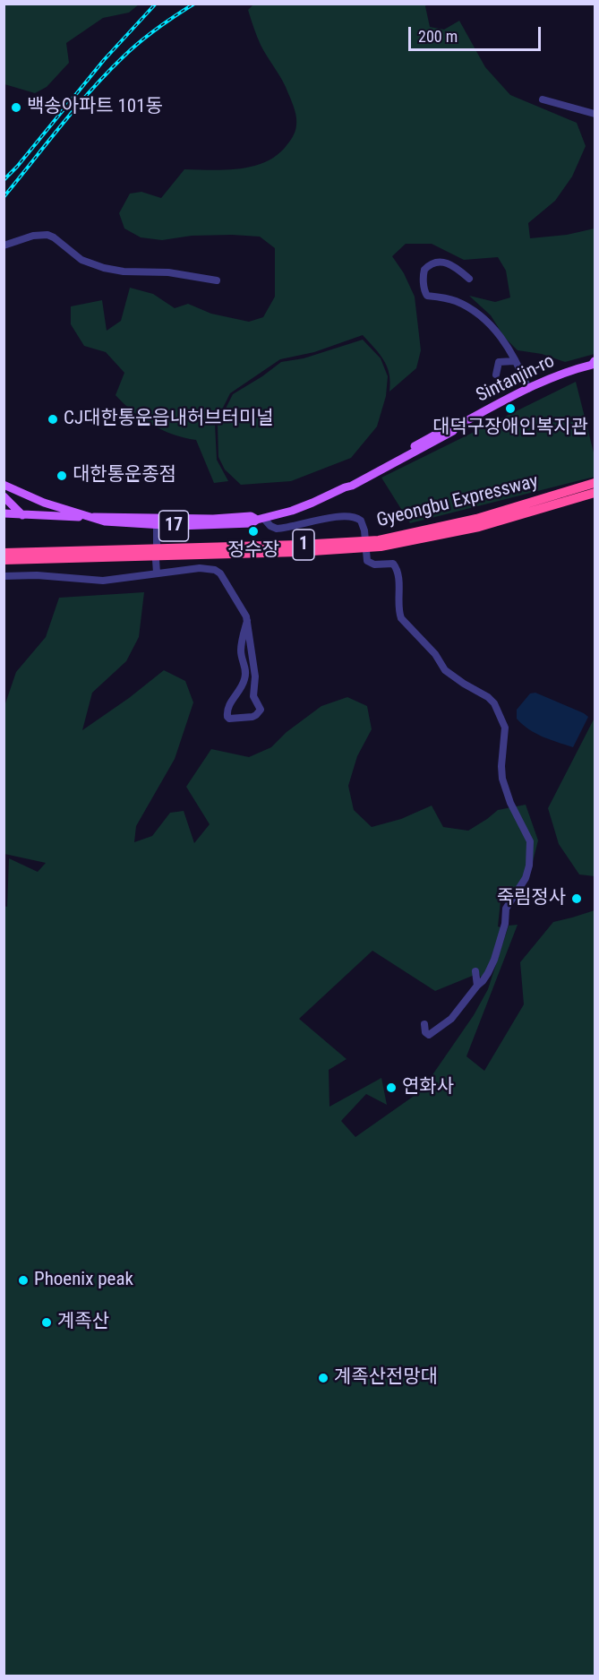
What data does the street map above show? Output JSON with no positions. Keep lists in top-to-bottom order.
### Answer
{
  "streets": {
    "highway": ["Gyeongbu Expressway", "1"],
    "main road": ["Sintanjin-ro", "17"]
  },
  "places": [
    "백송아파트 101동",
    "대덕구장애인복지관",
    "CJ대한통운읍내허브터미널",
    "대한통운종점",
    "정수장",
    "죽림정사",
    "연화사",
    "Phoenix peak",
    "계족산",
    "계족산전망대"
  ],
  "scale_bar": "200 m"
}
